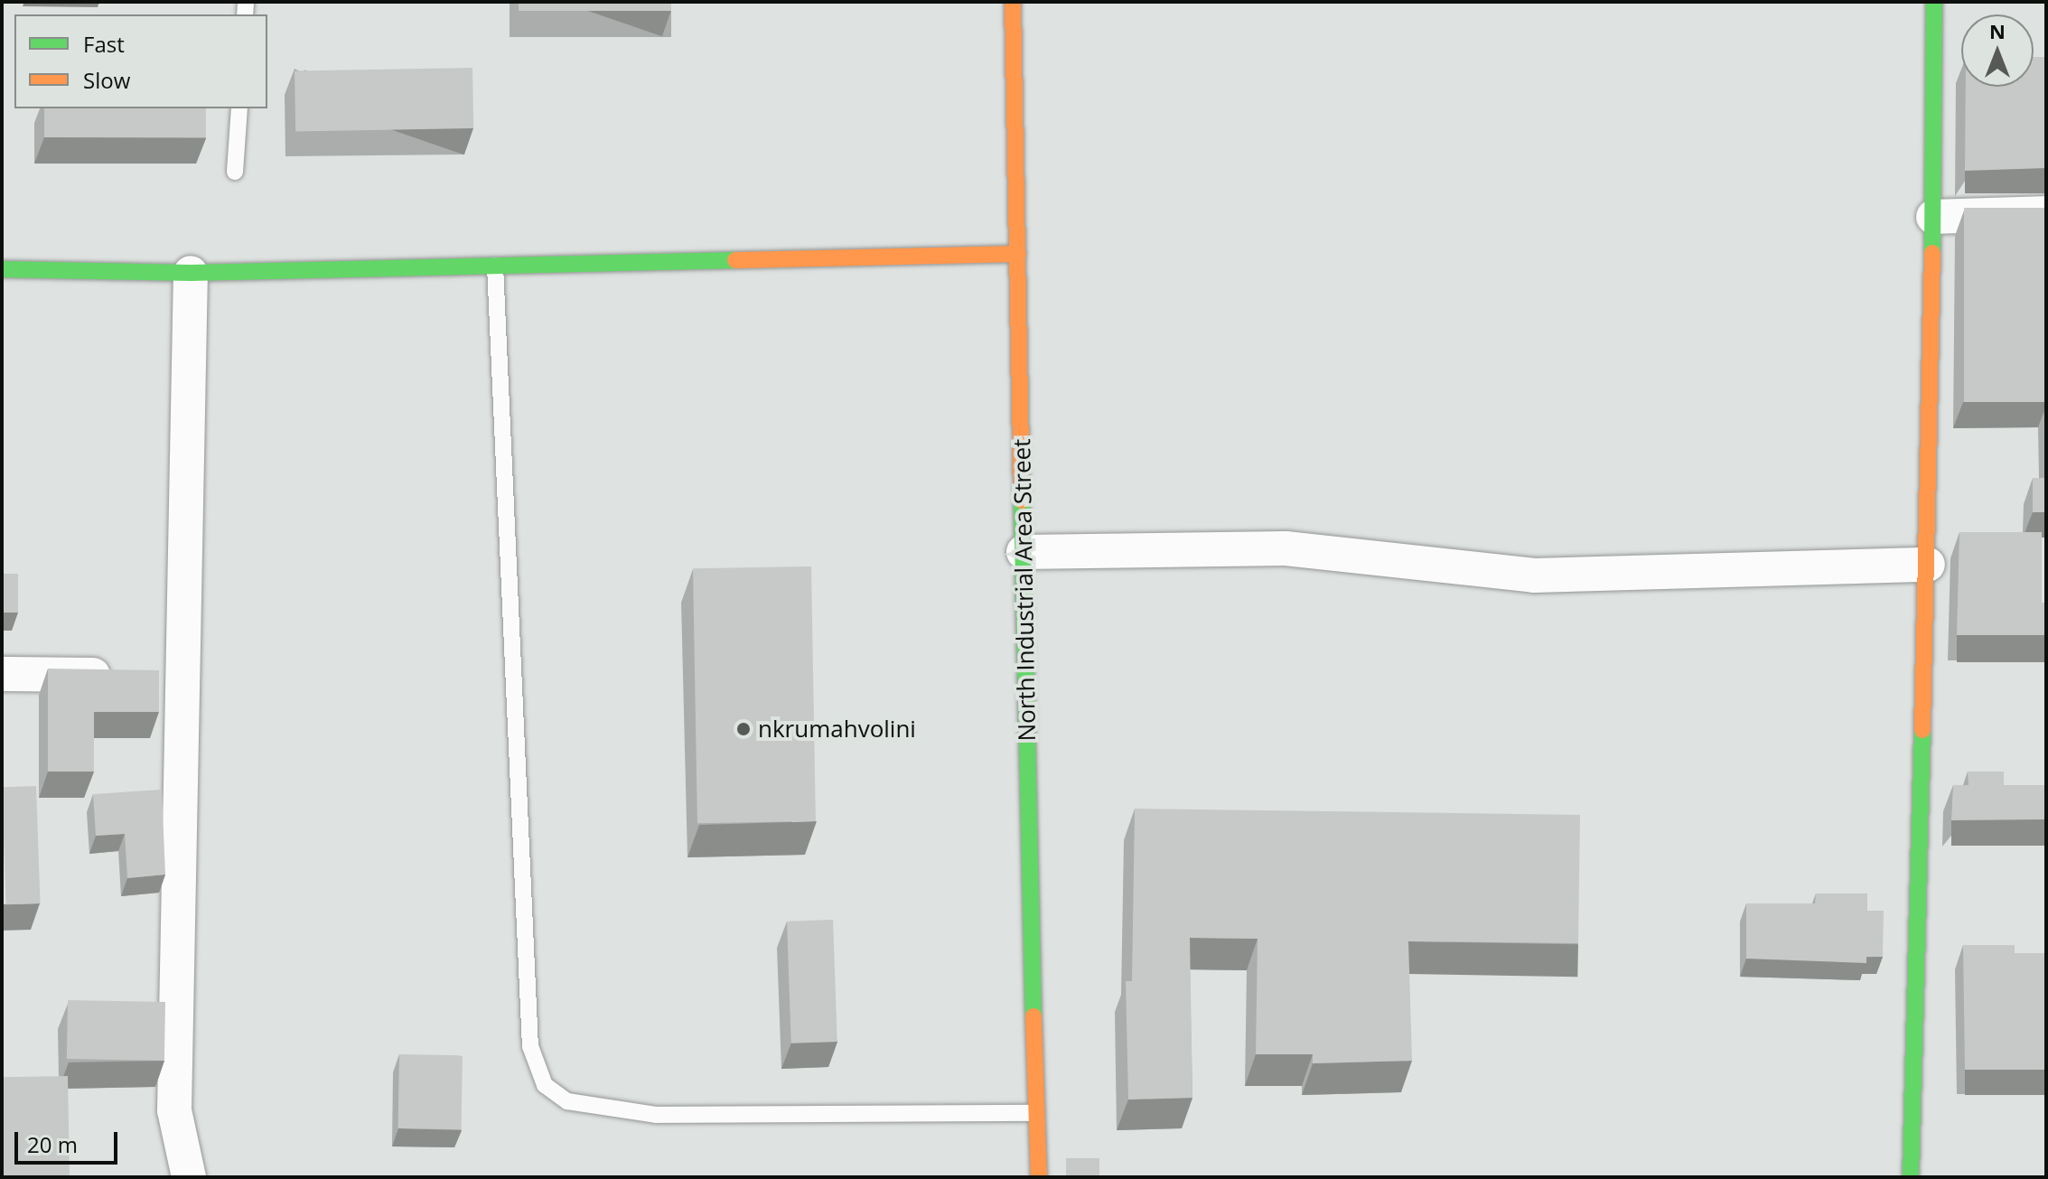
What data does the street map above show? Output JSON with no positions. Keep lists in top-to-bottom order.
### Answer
{
  "streets": {
    "street": ["North Industrial Area Street"]
  },
  "places": ["nkrumahvolini"],
  "legend": ["Fast", "Slow"],
  "scale_bar": "20 m",
  "north": "top"
}
